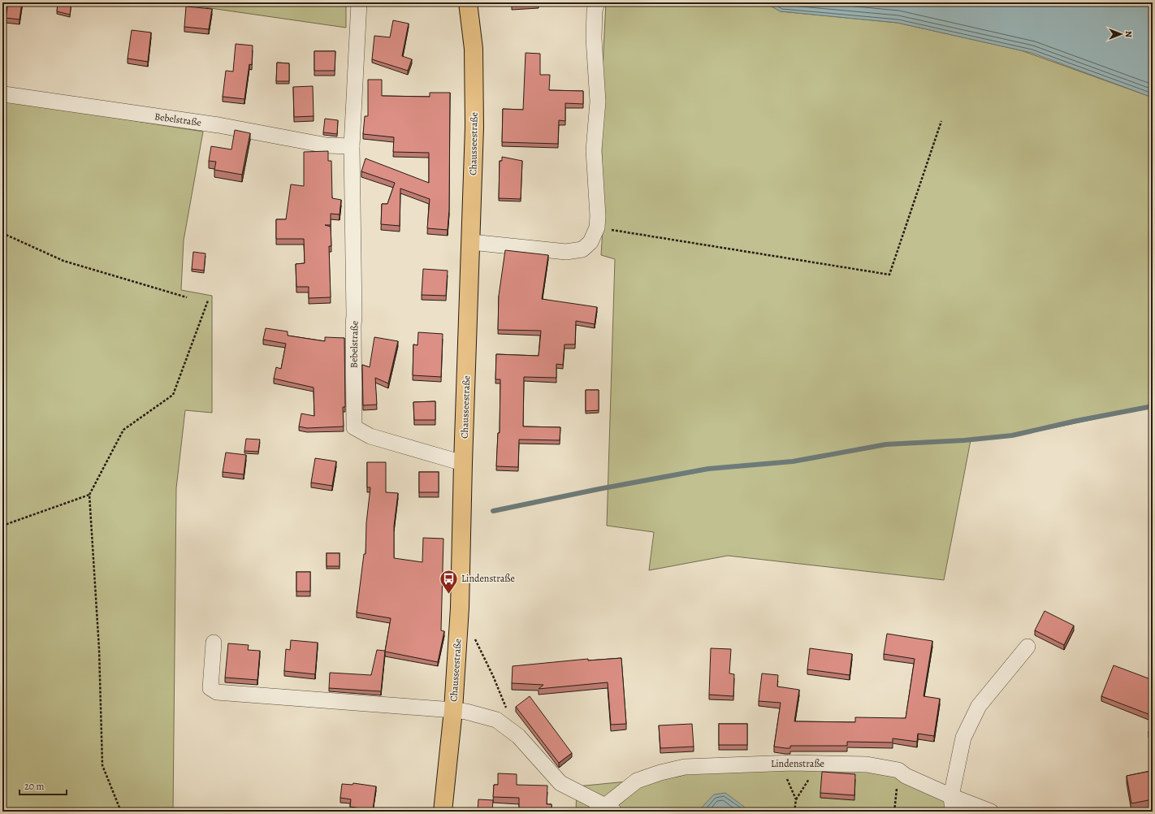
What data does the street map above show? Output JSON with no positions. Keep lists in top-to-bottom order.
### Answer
{
  "streets": {
    "main road": ["Chausseestraße"],
    "street": ["Bebelstraße", "Lindenstraße"]
  },
  "crossings": [
    ["Bebelstraße", "Chausseestraße"],
    ["Chausseestraße", "Lindenstraße"]
  ],
  "places": {
    "bus stop": ["Lindenstraße"]
  },
  "scale_bar": "20 m",
  "north": "right"
}
